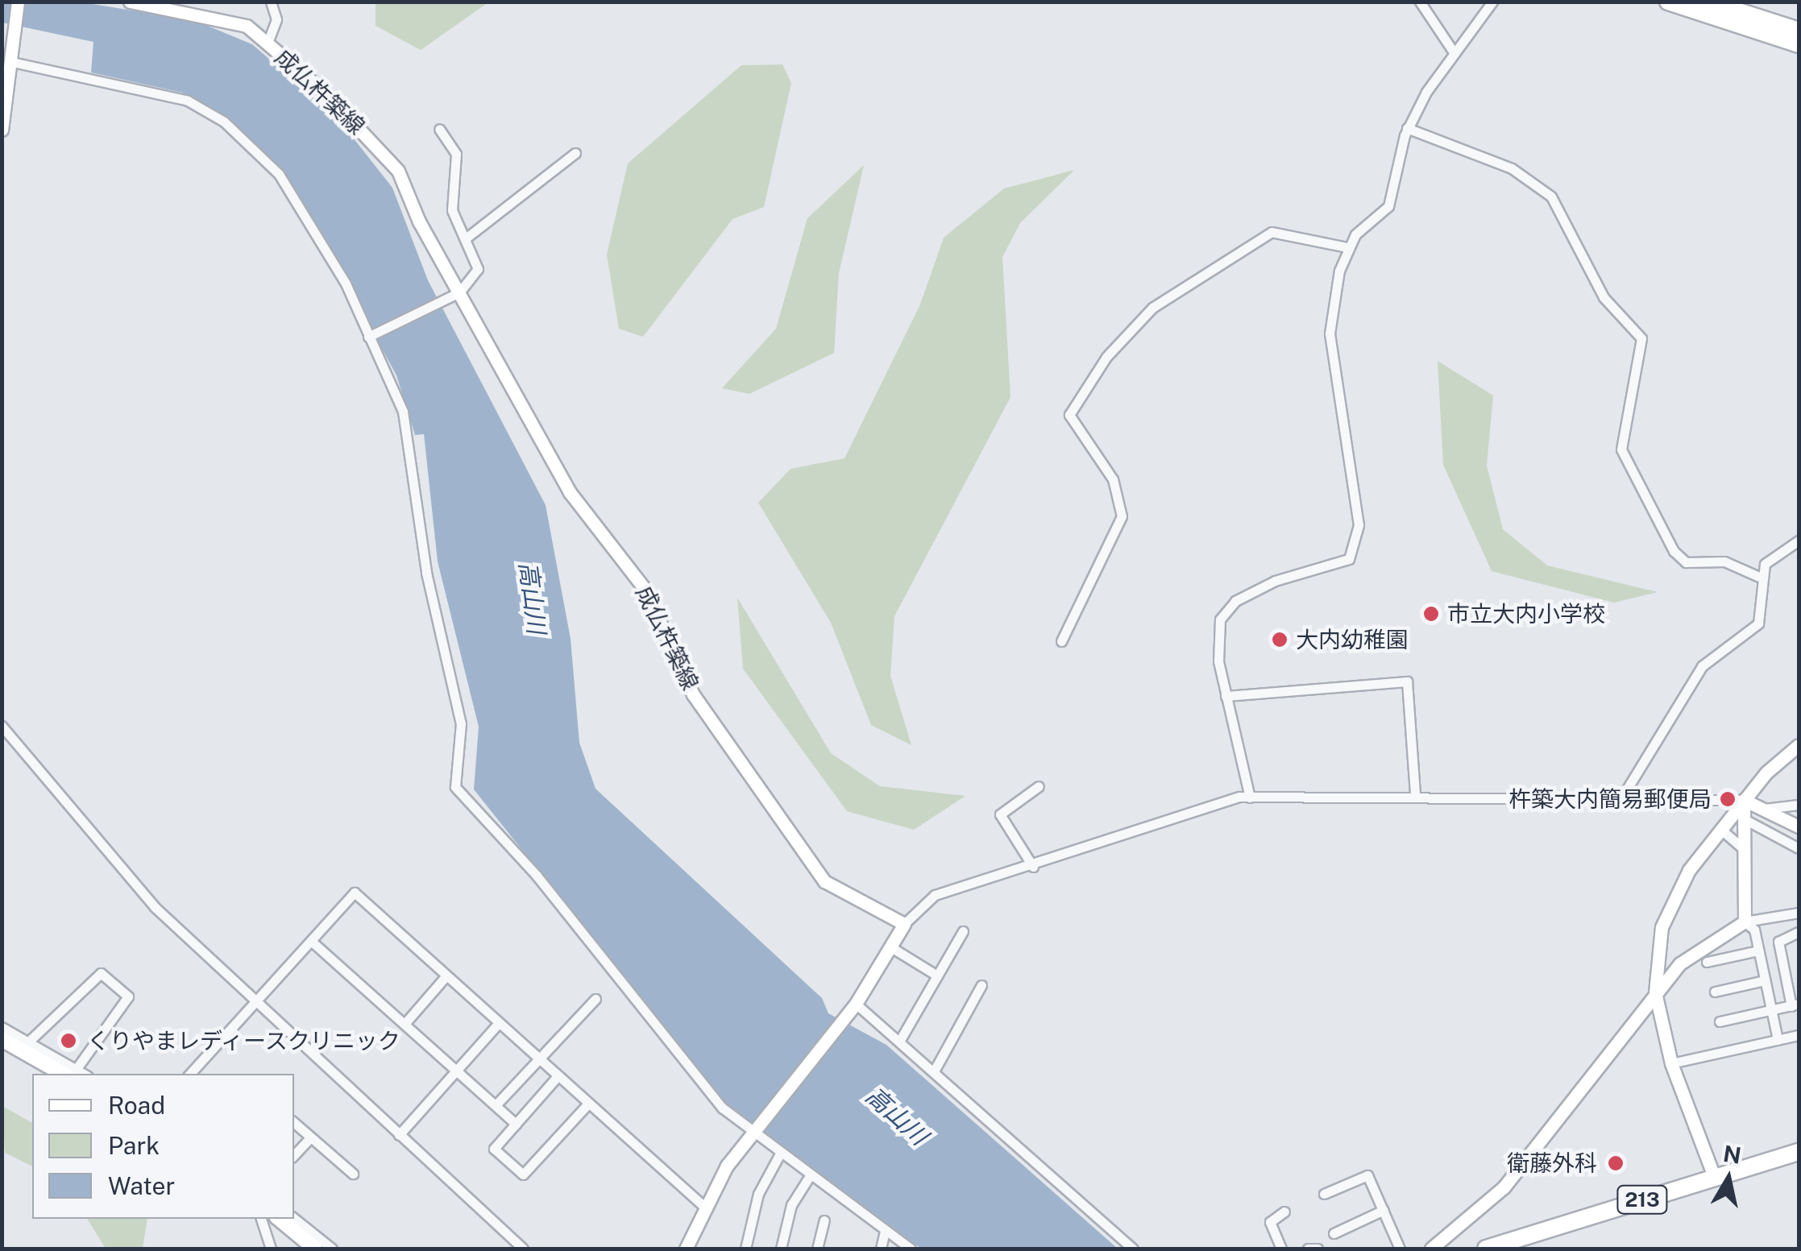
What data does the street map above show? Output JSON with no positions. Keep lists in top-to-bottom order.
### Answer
{
  "streets": {
    "highway": ["213"],
    "main road": ["成仏杵築線"]
  },
  "water": ["高山川"],
  "places": [
    "市立大内小学校",
    "大内幼稚園",
    "杵築大内簡易郵便局",
    "くりやまレディースクリニック",
    "衛藤外科"
  ],
  "legend": ["Road", "Park", "Water"],
  "north": "top"
}
